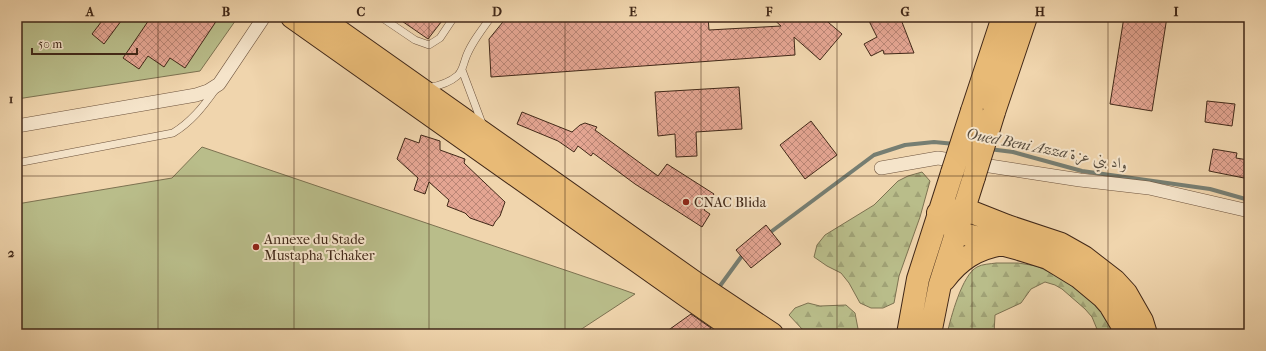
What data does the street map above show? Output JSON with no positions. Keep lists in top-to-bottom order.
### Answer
{
  "water": ["Oued Beni Azza واد بني عزة"],
  "places": ["CNAC Blida", "Annexe du Stade Mustapha Tchaker"],
  "scale_bar": "50 m",
  "grid": {
    "columns": [
      "A",
      "B",
      "C",
      "D",
      "E",
      "F",
      "G",
      "H",
      "I"
    ],
    "rows": ["1", "2"]
  }
}
